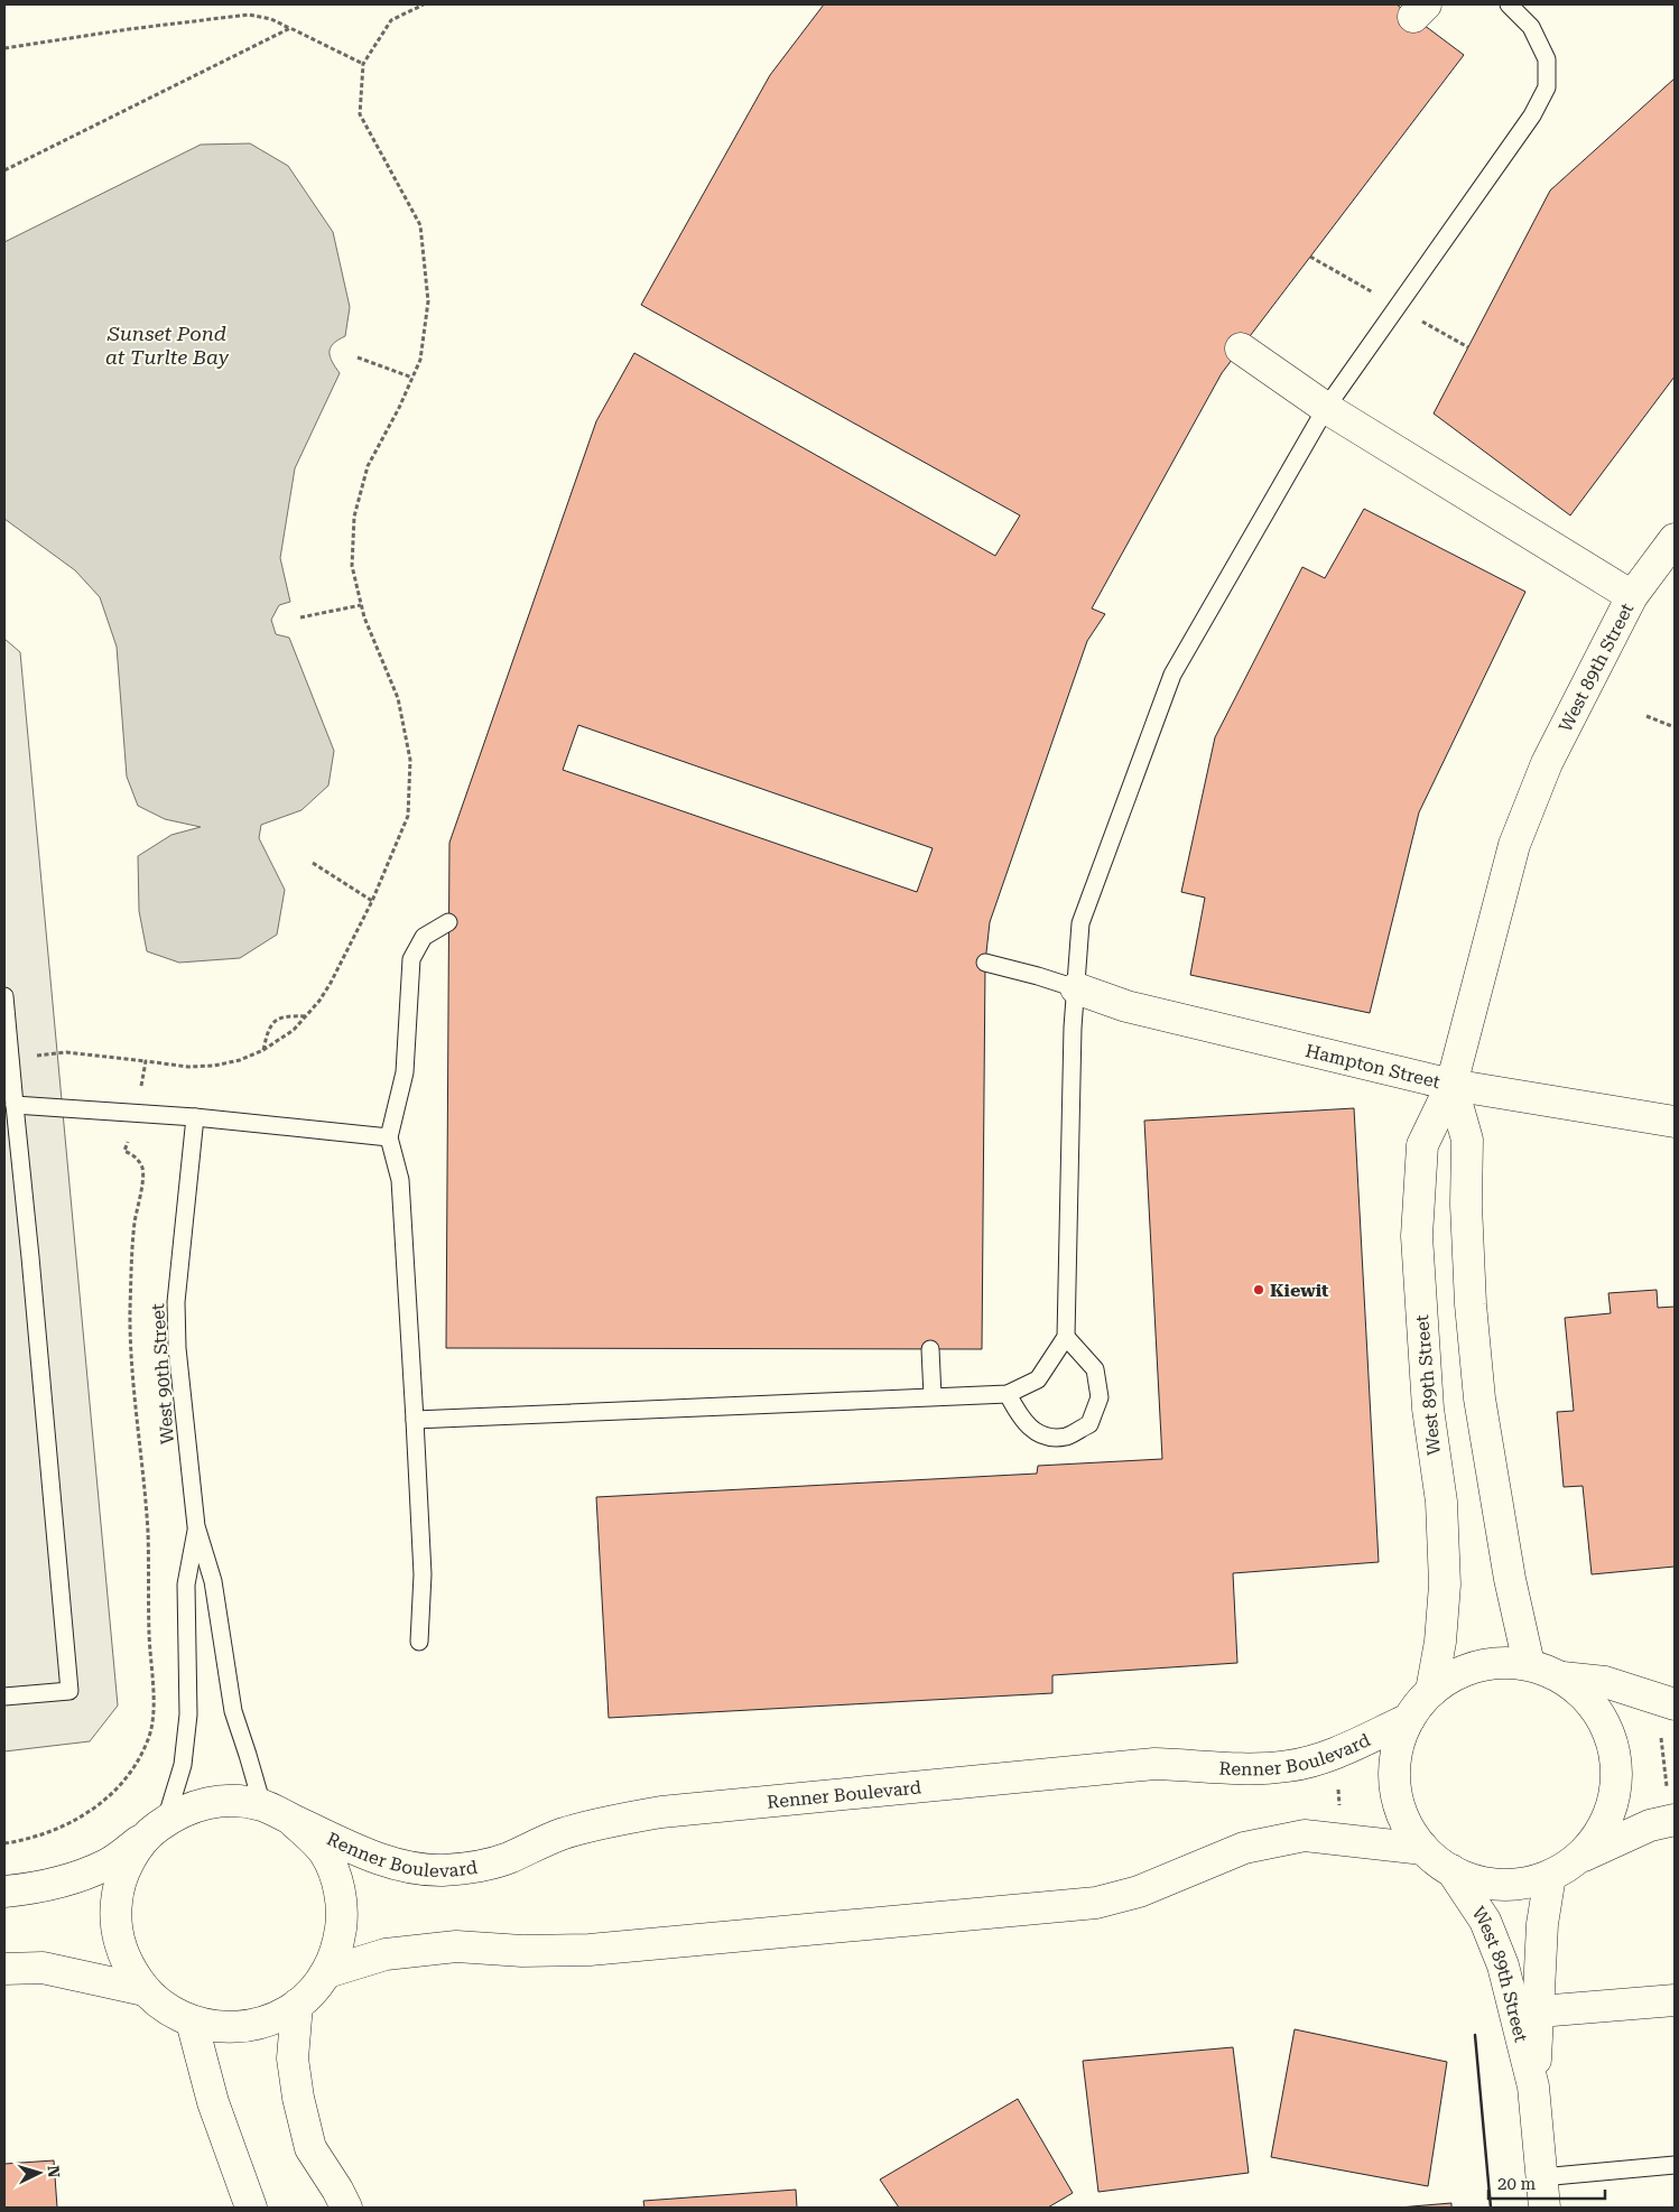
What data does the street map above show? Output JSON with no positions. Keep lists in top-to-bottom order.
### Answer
{
  "streets": {
    "main road": ["West 89th Street", "Hampton Street", "Renner Boulevard"],
    "lane": ["West 90th Street"]
  },
  "crossings": [
    ["West 89th Street", "Hampton Street"],
    ["West 90th Street", "Renner Boulevard"]
  ],
  "water": ["Sunset Pond at Turlte Bay"],
  "places": ["Kiewit"],
  "scale_bar": "20 m",
  "north": "right"
}
